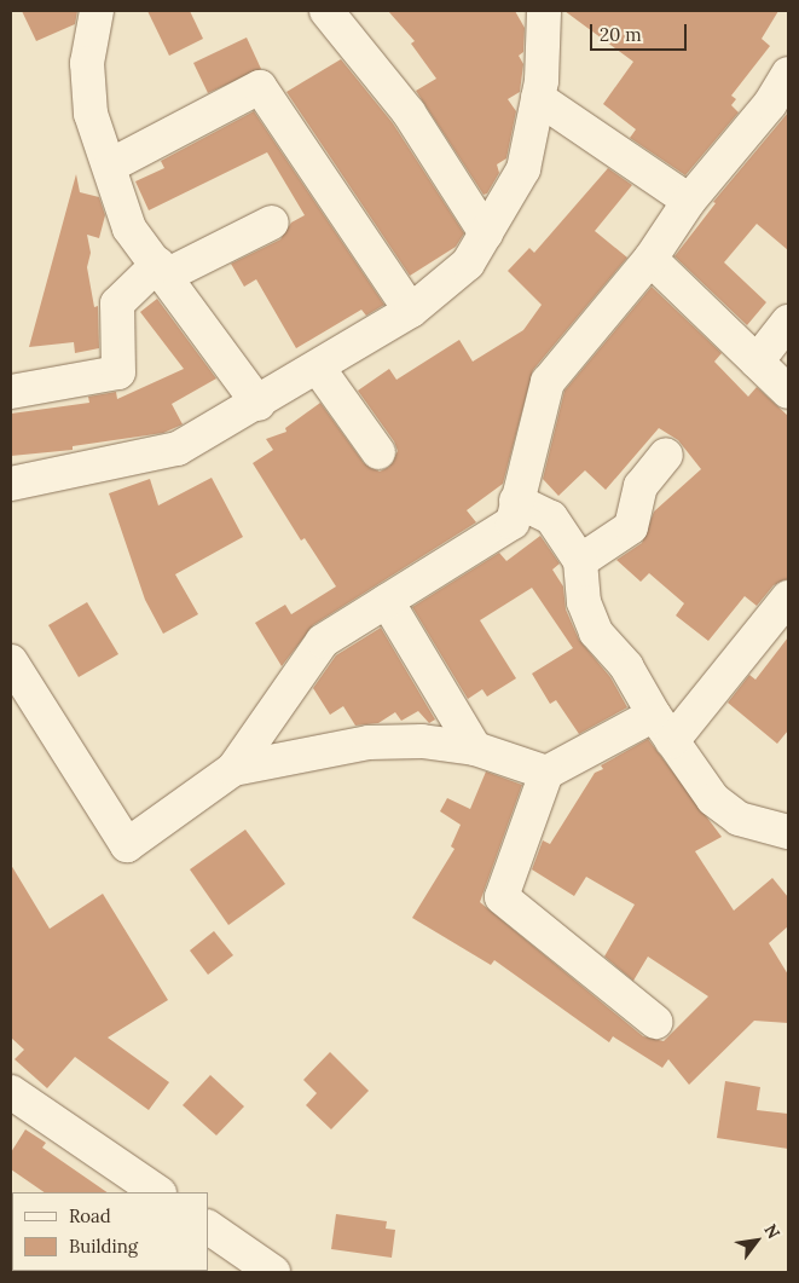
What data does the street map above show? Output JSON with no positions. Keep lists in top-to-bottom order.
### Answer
{
  "legend": ["Road", "Building"],
  "scale_bar": "20 m",
  "north": "top right"
}
